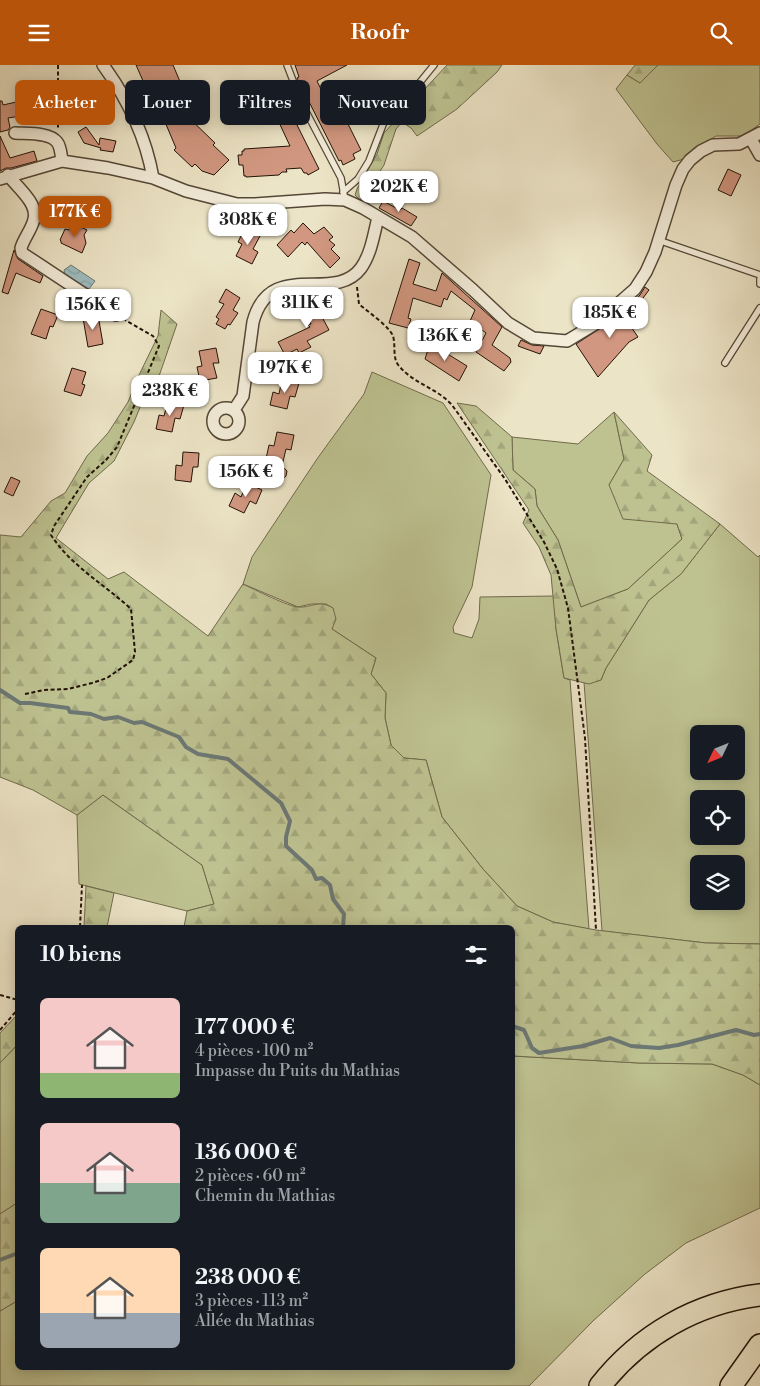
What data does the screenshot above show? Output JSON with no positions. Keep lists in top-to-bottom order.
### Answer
{
  "north": "bottom left",
  "page": {
    "header": "Roofr",
    "chip": [
      "Acheter",
      "Louer",
      "Filtres",
      "Nouveau"
    ],
    "price": [
      "202K €",
      "177K €",
      "308K €",
      "311K €",
      "156K €",
      "185K €",
      "136K €",
      "197K €",
      "238K €",
      "156K €"
    ],
    "heading": "10 biens",
    "list": [
      {
        "name": "177 000 €",
        "note": "4 pièces · 100 m² · Impasse du Puits du Mathias"
      },
      {
        "name": "136 000 €",
        "note": "2 pièces · 60 m² · Chemin du Mathias"
      },
      {
        "name": "238 000 €",
        "note": "3 pièces · 113 m² · Allée du Mathias"
      }
    ]
  }
}
